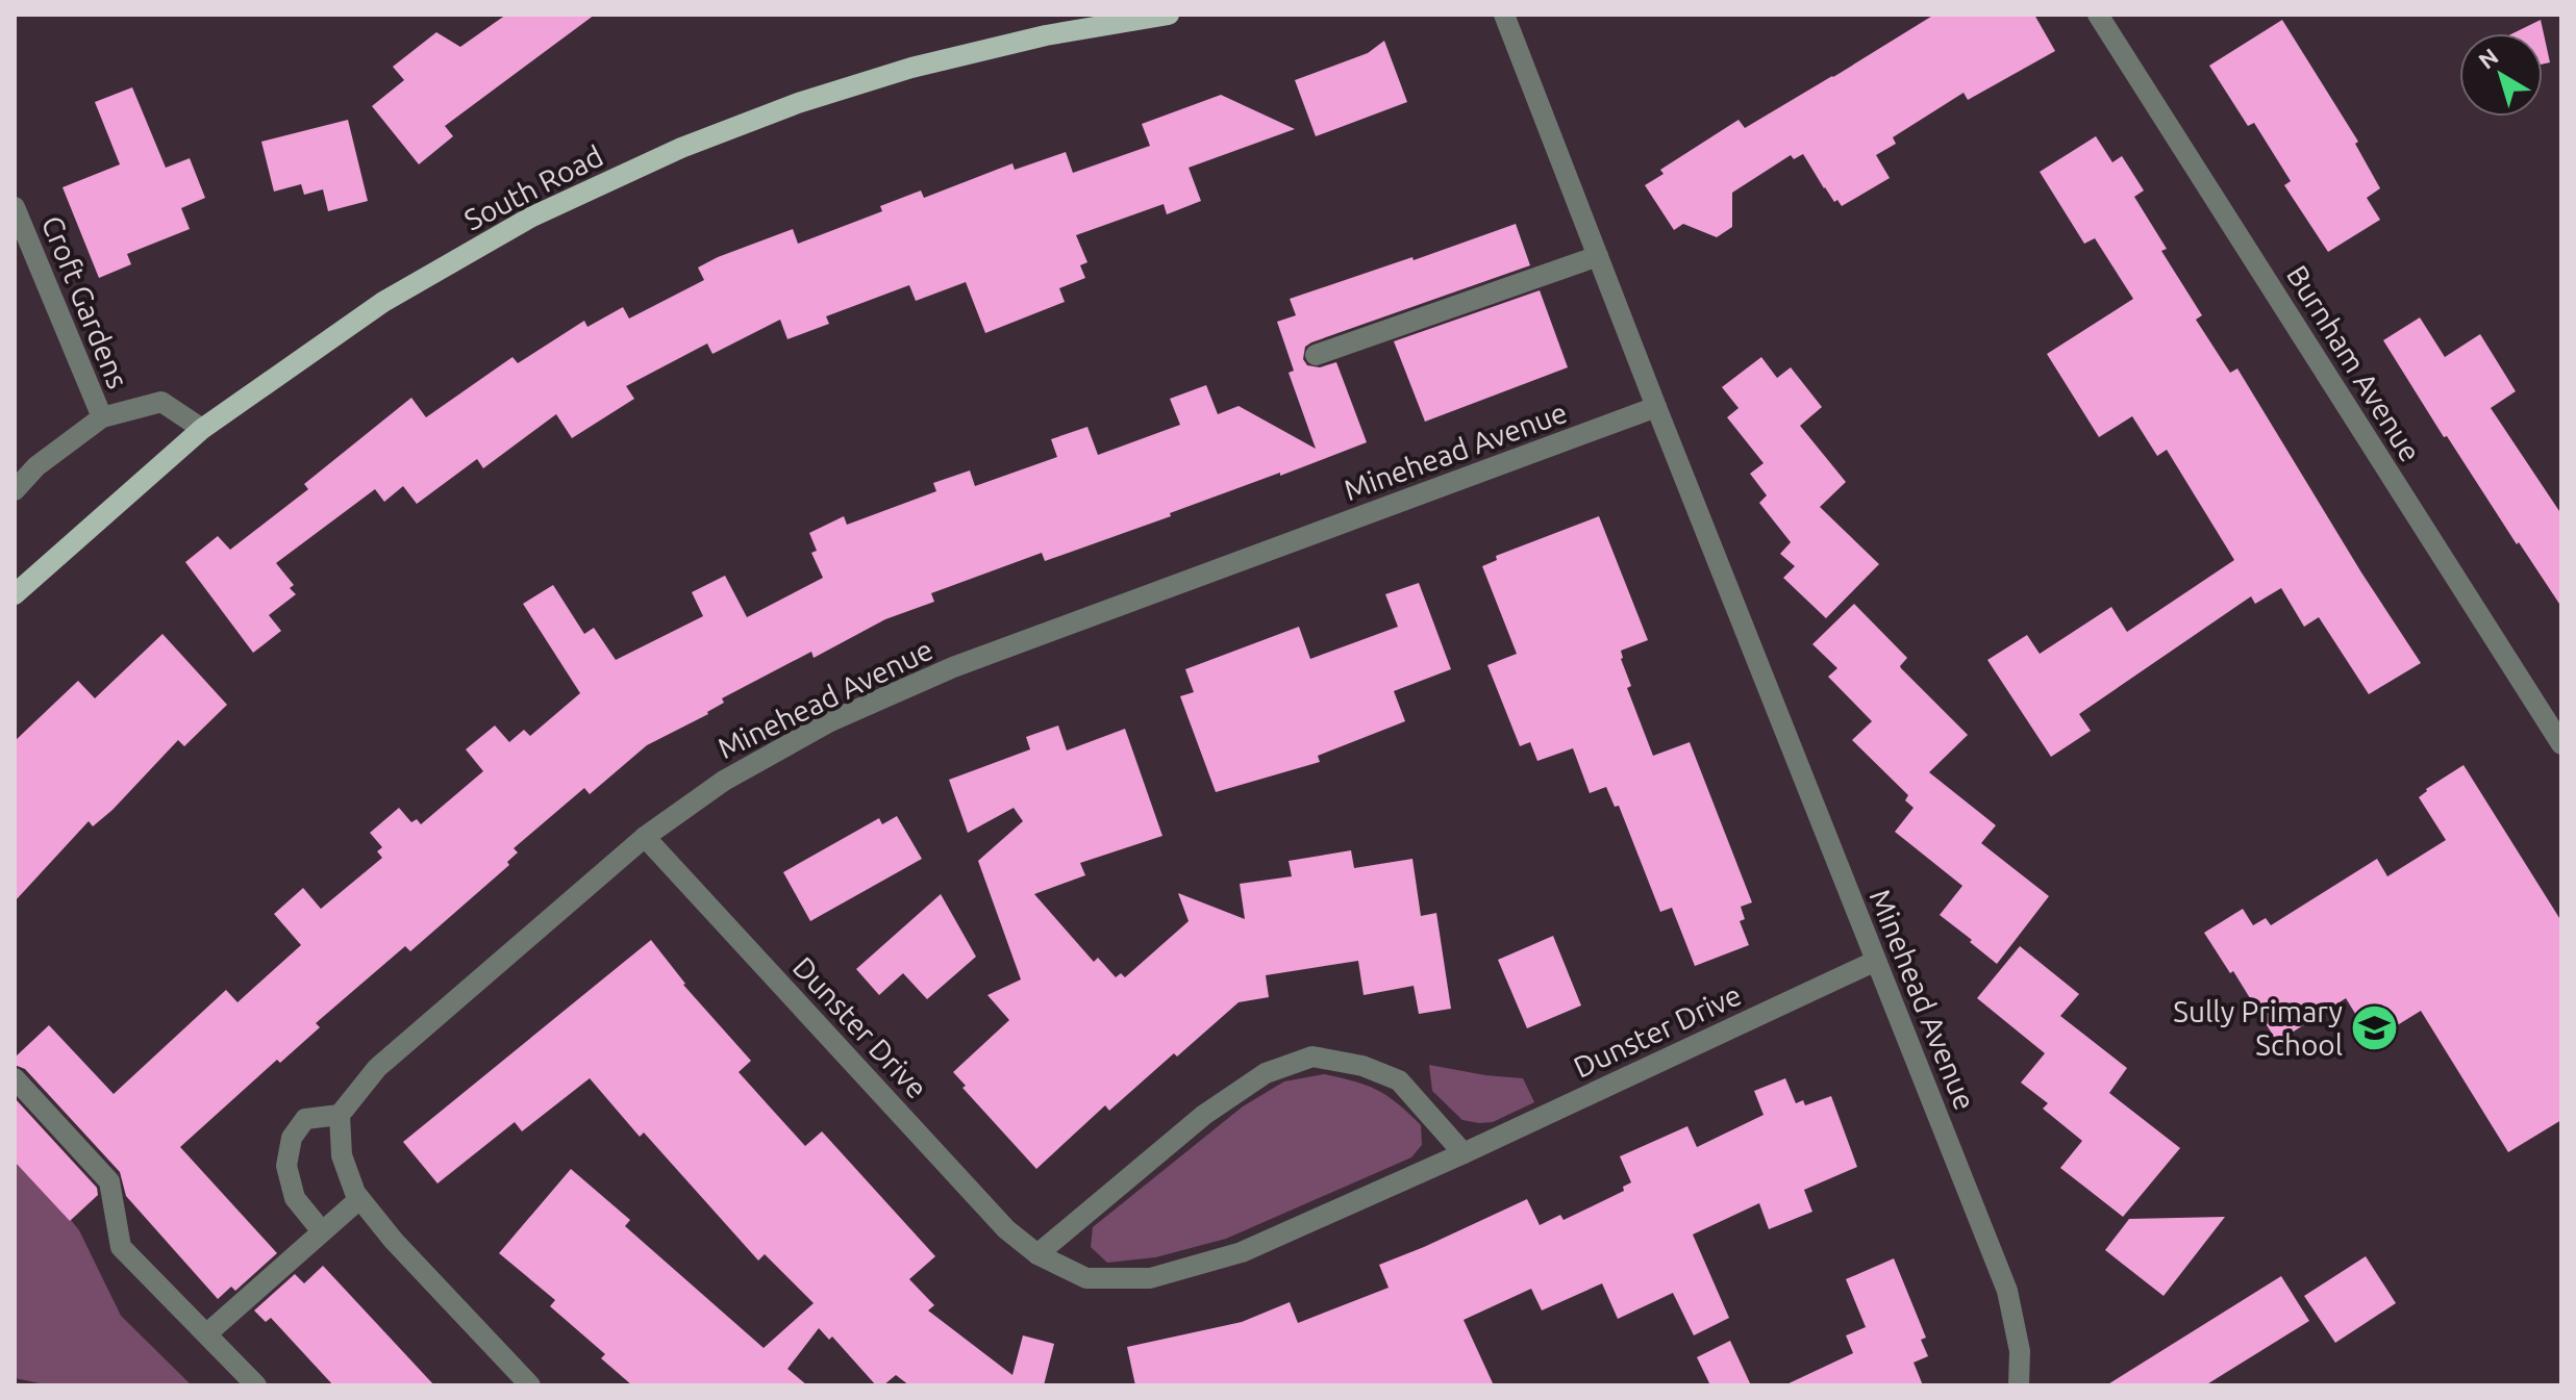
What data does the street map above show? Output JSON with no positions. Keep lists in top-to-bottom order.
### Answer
{
  "streets": {
    "main road": ["South Road"],
    "street": [
      "Croft Gardens",
      "Burnham Avenue",
      "Minehead Avenue",
      "Dunster Drive"
    ]
  },
  "crossings": [
    ["South Road", "Croft Gardens"],
    ["Minehead Avenue", "Dunster Drive"]
  ],
  "places": {
    "school or university": ["Sully Primary School"]
  },
  "north": "top left"
}
